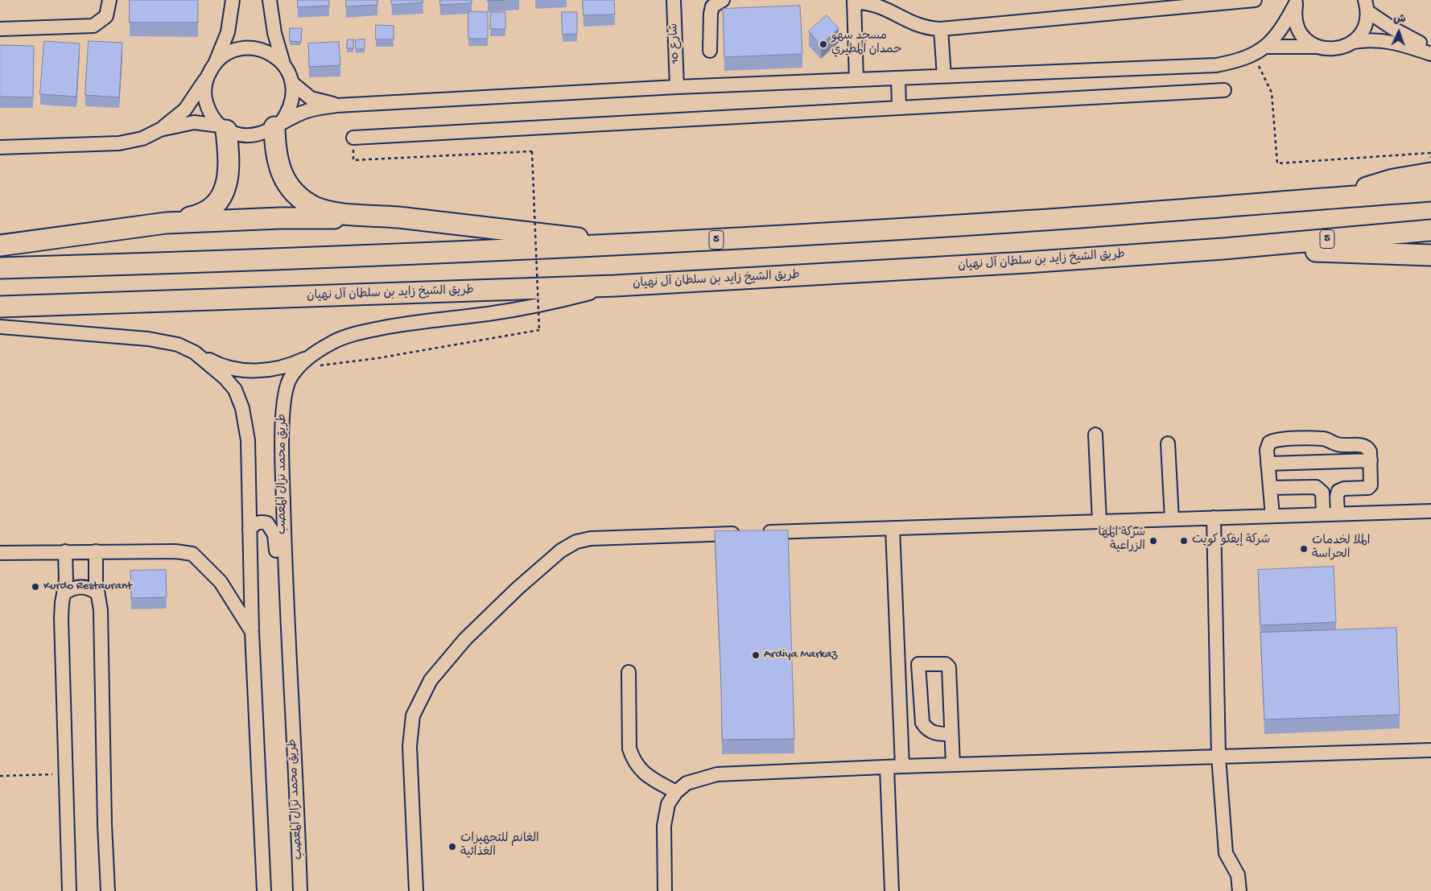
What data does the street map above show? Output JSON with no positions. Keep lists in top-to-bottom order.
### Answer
{
  "streets": {
    "highway": ["5", "طريق الشيخ زايد بن سلطان آل نهيان"],
    "street": ["شارع 10", "طريق محمد نزال المعصب"]
  },
  "crossings": [
    ["طريق الشيخ زايد بن سلطان آل نهيان", "طريق محمد نزال المعصب"]
  ],
  "places": [
    "مسجد سهو حمدان المطيري",
    "شركة المها الزراعية",
    "شركة إيفكو كويت",
    "الملا لخدمات الحراسة",
    "Kurdo Restaurant",
    "Ardiya Markaz",
    "الغانم للتجهيزات الغذائية"
  ],
  "north": "top"
}
